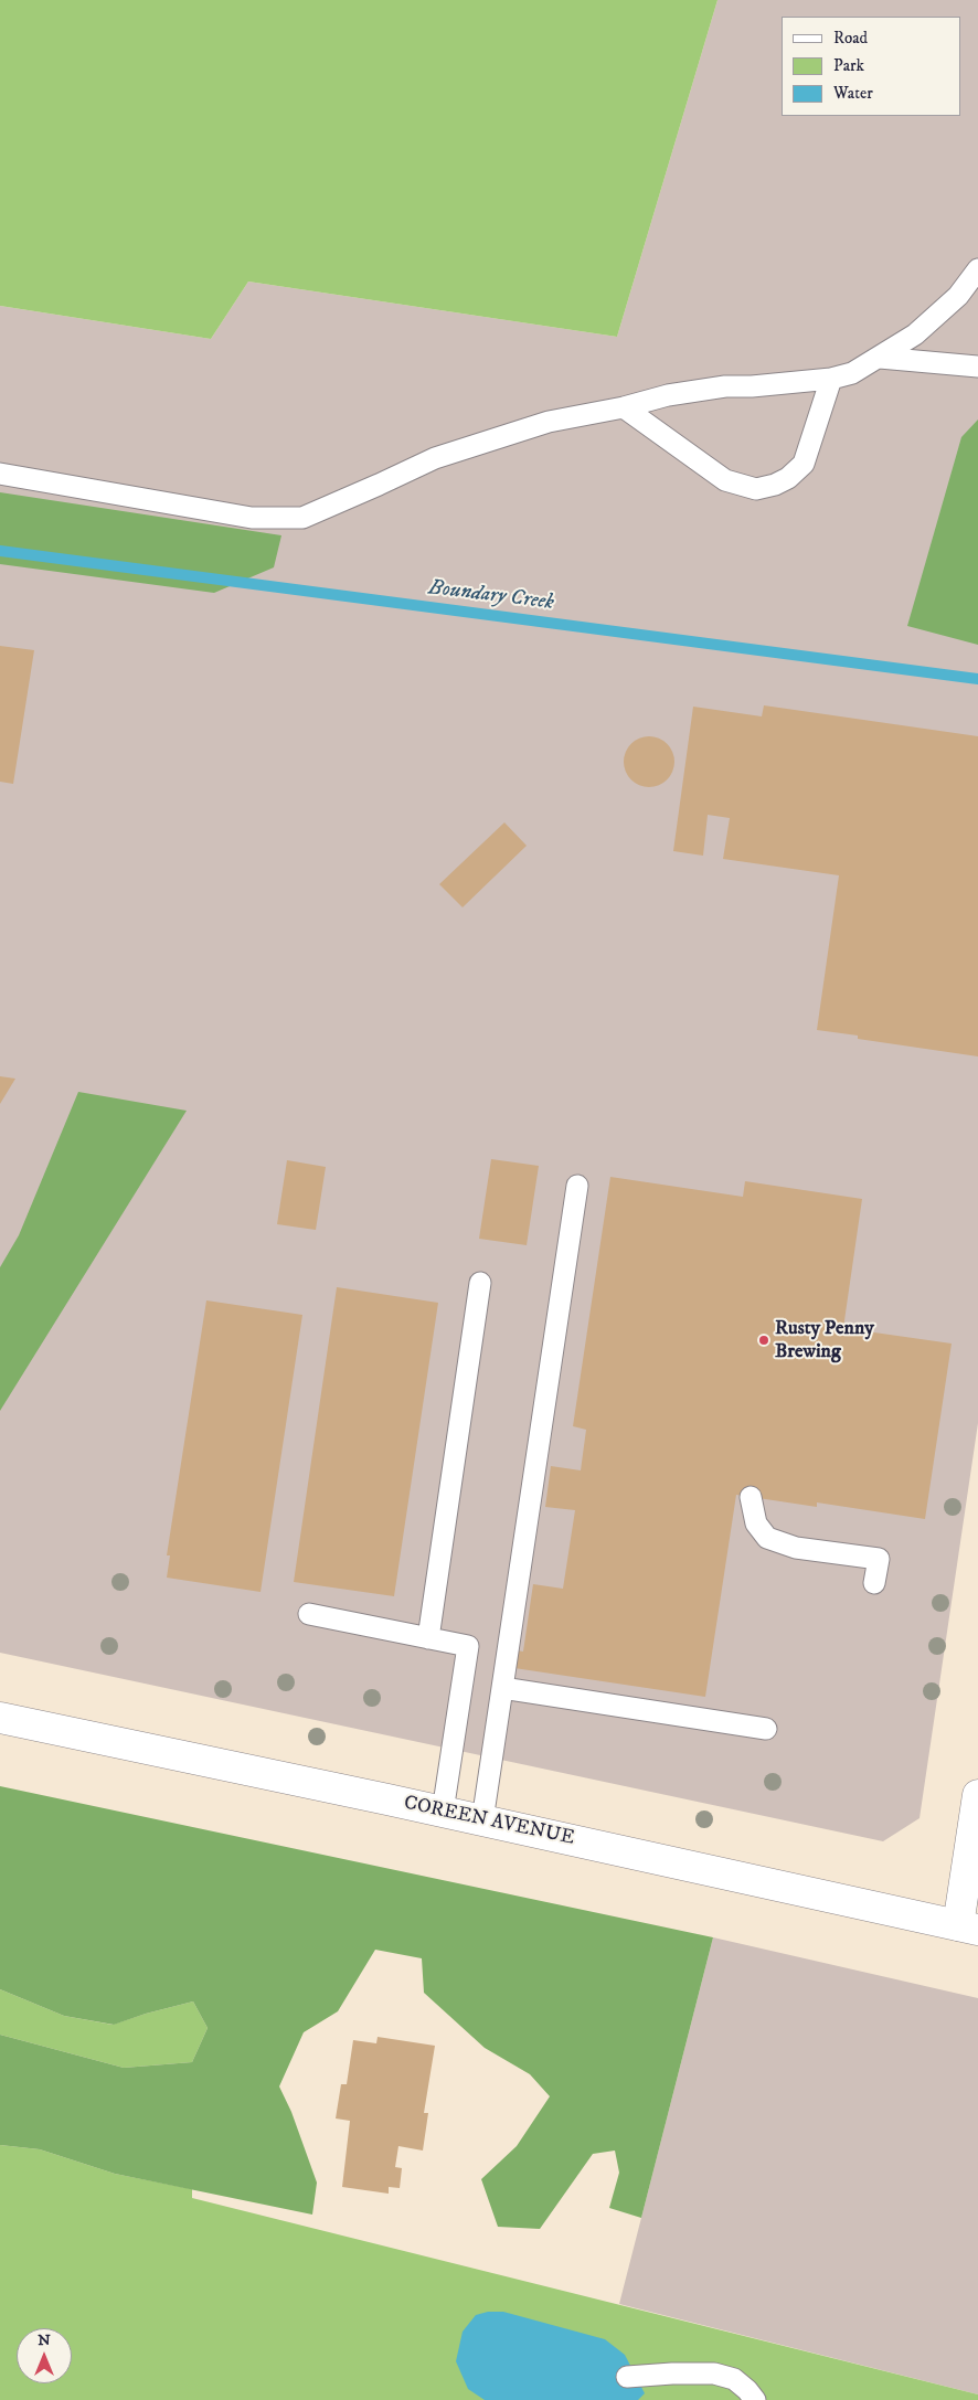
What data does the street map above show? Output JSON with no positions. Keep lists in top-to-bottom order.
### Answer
{
  "streets": {
    "street": ["COREEN AVENUE"]
  },
  "water": ["Boundary Creek"],
  "places": ["Rusty Penny Brewing"],
  "legend": ["Road", "Park", "Water"],
  "north": "top"
}
